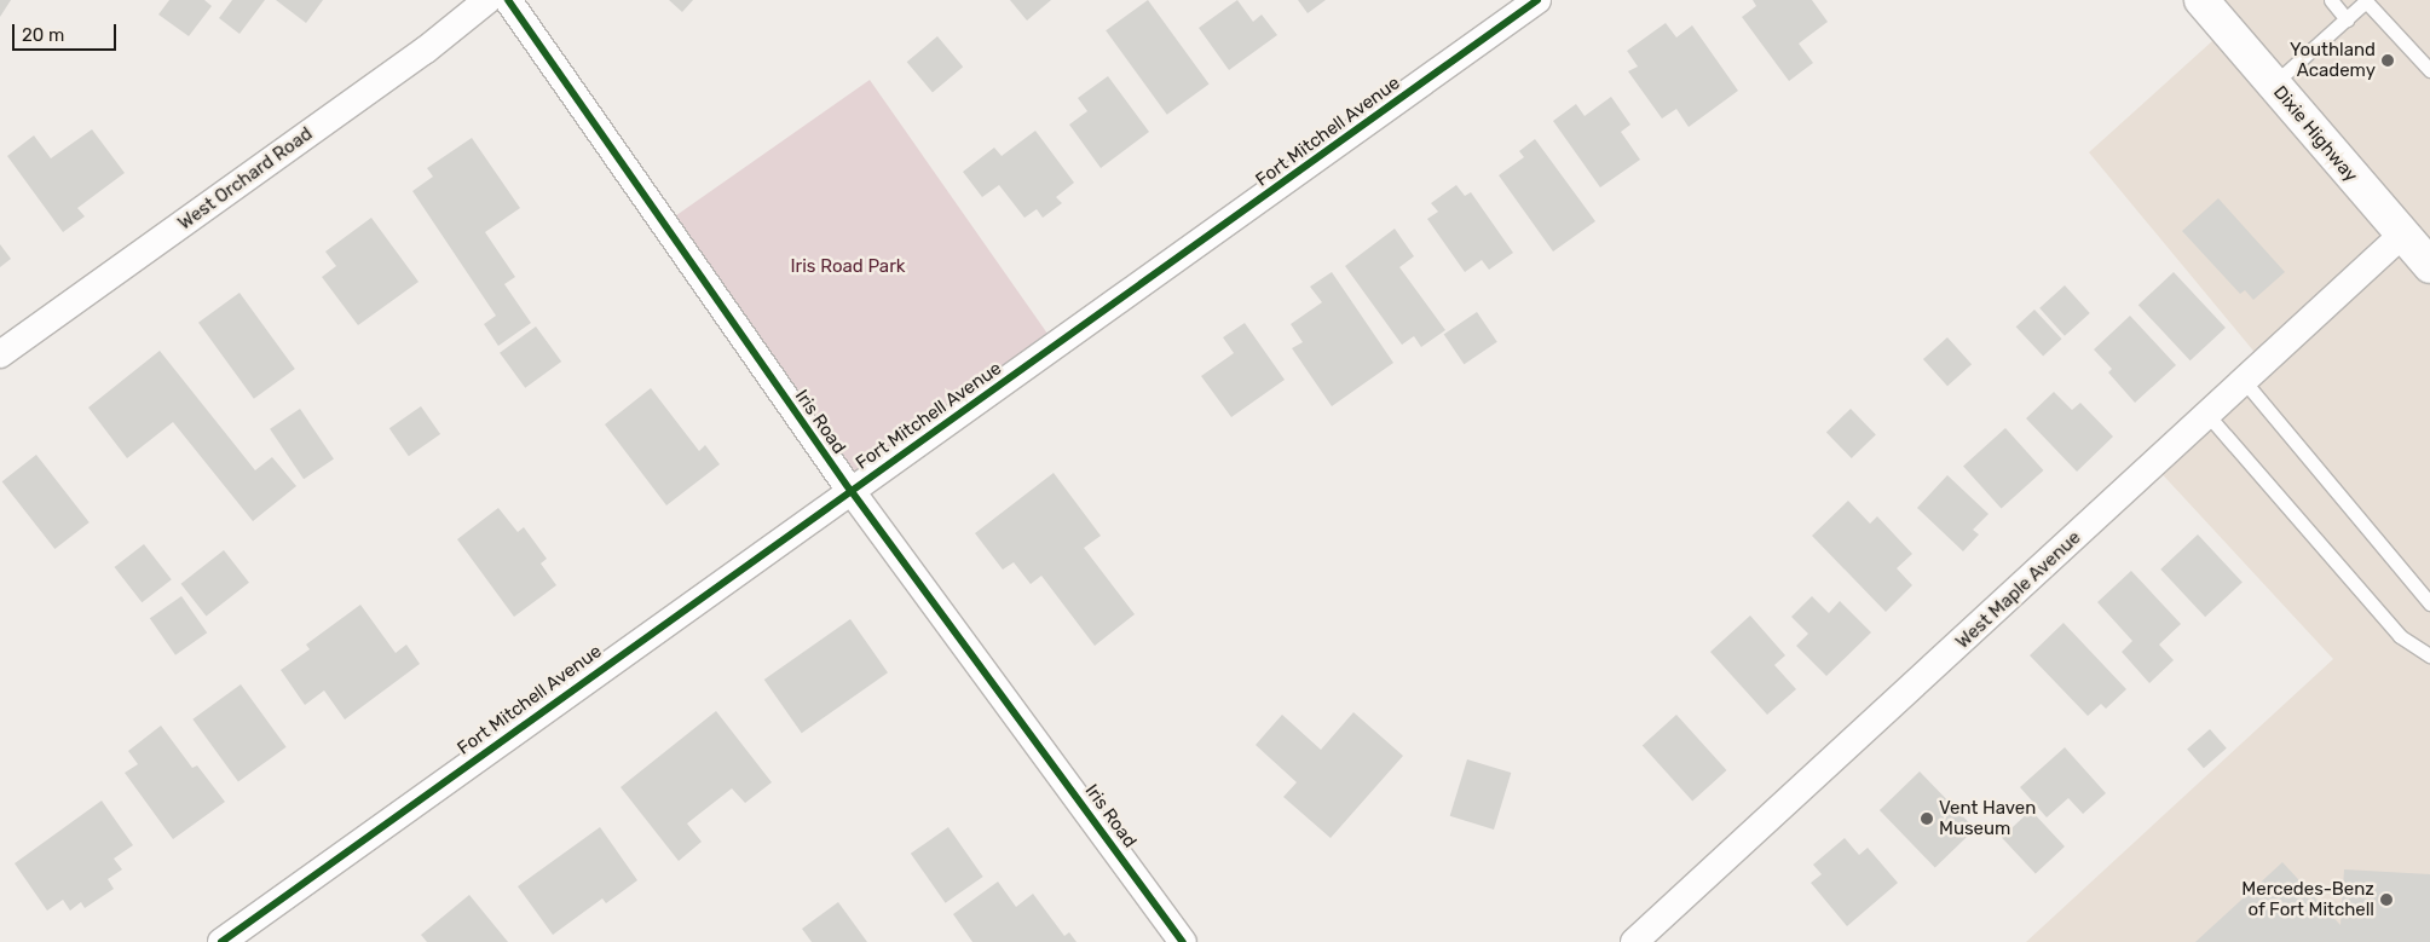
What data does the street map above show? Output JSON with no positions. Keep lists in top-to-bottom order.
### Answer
{
  "streets": {
    "main road": ["Dixie Highway"],
    "street": [
      "Fort Mitchell Avenue",
      "West Orchard Road",
      "Iris Road",
      "West Maple Avenue"
    ]
  },
  "crossings": [
    ["Fort Mitchell Avenue", "Iris Road"],
    ["Dixie Highway", "West Maple Avenue"]
  ],
  "parks": ["Iris Road Park"],
  "places": ["Youthland Academy", "Vent Haven Museum", "Mercedes-Benz of Fort Mitchell"],
  "scale_bar": "20 m"
}
